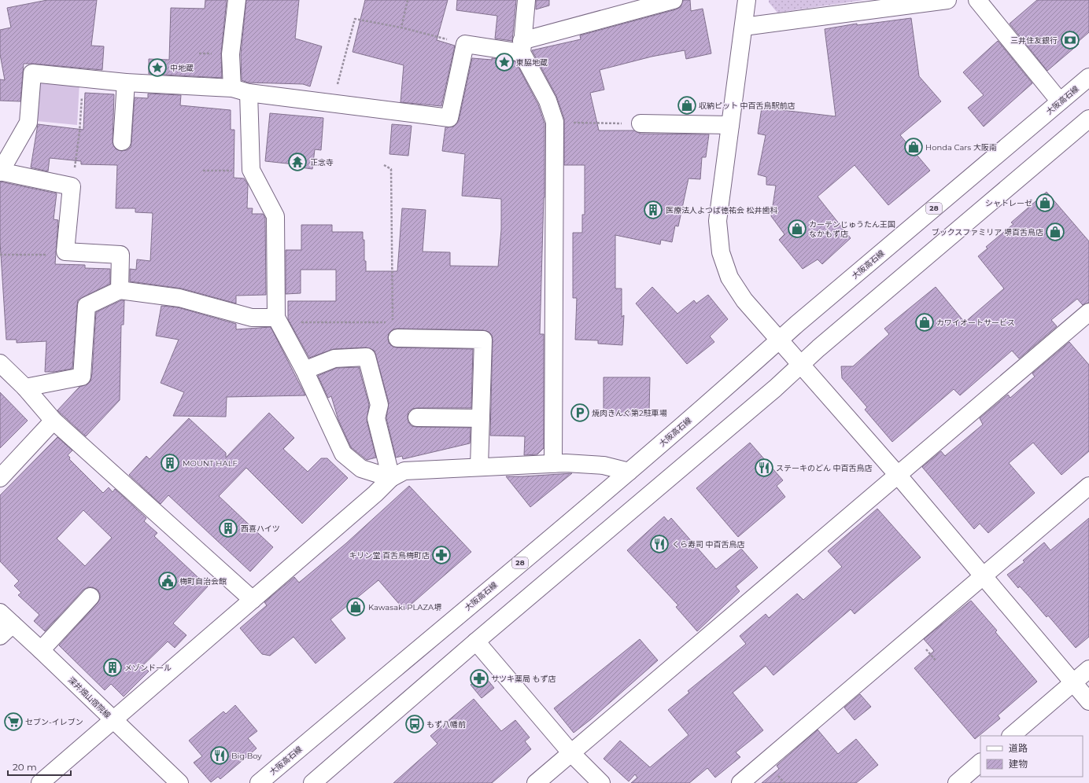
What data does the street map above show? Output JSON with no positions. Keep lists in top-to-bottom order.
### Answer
{
  "streets": {
    "street": ["大阪高石線", "28", "深井畑山宿院線"]
  },
  "places": {
    "bank": ["三井住友銀行"],
    "place": ["東脇地蔵", "中地蔵"],
    "shop": [
      "収納ピット 中百舌鳥駅前店",
      "Honda Cars 大阪南",
      "シャトレーゼ",
      "カーテンじゅうたん王国 なかもず店",
      "ブックスファミリア 堺百舌鳥店",
      "カワイオートサービス",
      "Kawasaki PLAZA堺"
    ],
    "temple": ["正念寺"],
    "building": [
      "医療法人よつば徳祐会 松井歯科",
      "MOUNT HALF",
      "西喜ハイツ",
      "メゾンドール"
    ],
    "parking": ["焼肉きんぐ第2駐車場"],
    "restaurant": ["ステーキのどん 中百舌鳥店", "くら寿司 中百舌鳥店", "Big Boy"],
    "pharmacy": ["キリン堂 百舌鳥梅町店", "サツキ薬局 もず店"],
    "public building": ["梅町自治会館"],
    "supermarket": ["セブン-イレブン"],
    "bus stop": ["もず八幡前"]
  },
  "legend": ["道路", "建物"],
  "scale_bar": "20 m"
}
